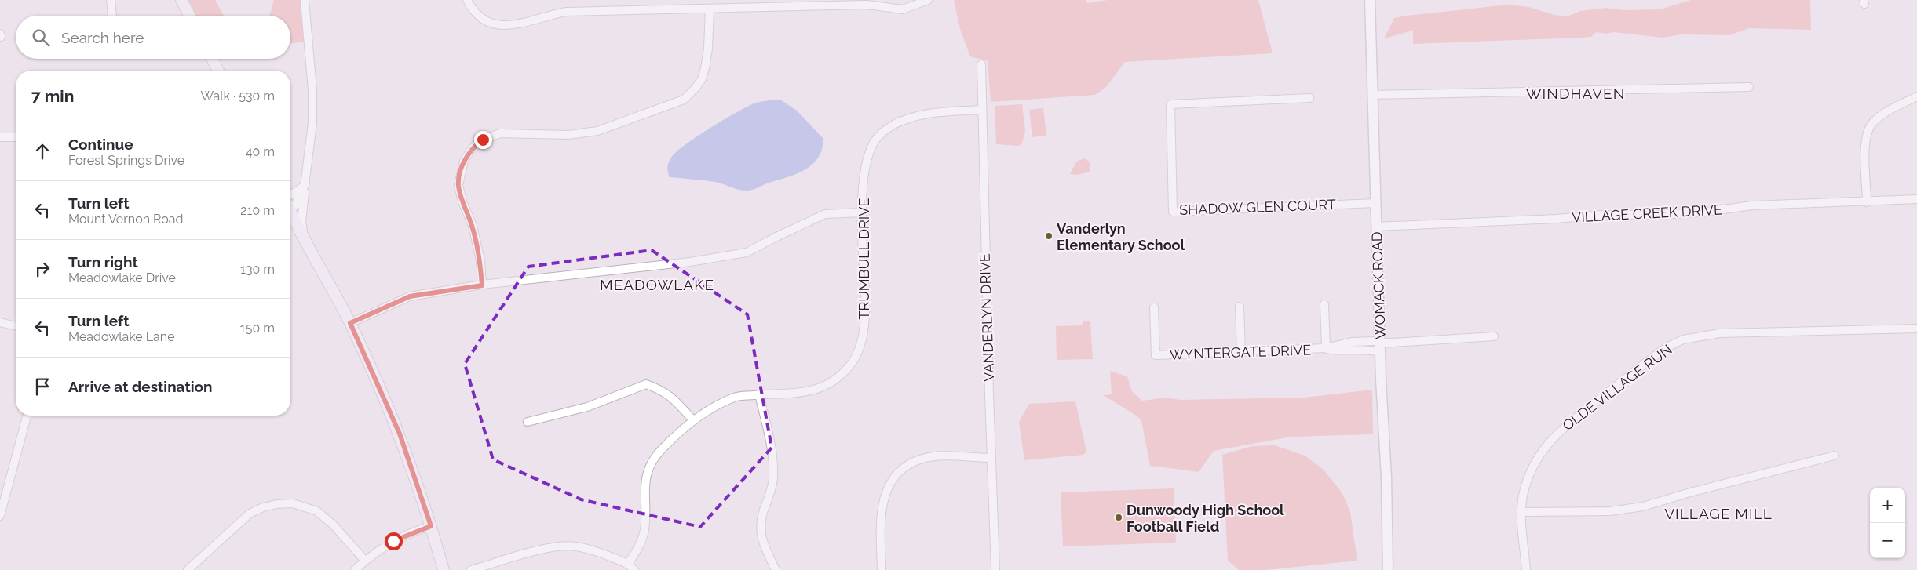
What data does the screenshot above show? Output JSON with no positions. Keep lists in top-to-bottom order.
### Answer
{
  "streets": {
    "street": [
      "SHADOW GLEN COURT",
      "VILLAGE CREEK DRIVE",
      "TRUMBULL DRIVE",
      "WOMACK ROAD",
      "VANDERLYN DRIVE",
      "WYNTERGATE DRIVE",
      "OLDE VILLAGE RUN"
    ]
  },
  "crossings": [
    ["SHADOW GLEN COURT", "WOMACK ROAD"],
    ["VILLAGE CREEK DRIVE", "WOMACK ROAD"],
    ["TRUMBULL DRIVE", "VANDERLYN DRIVE"],
    ["WOMACK ROAD", "WYNTERGATE DRIVE"]
  ],
  "districts": ["WINDHAVEN", "MEADOWLAKE", "VILLAGE MILL"],
  "places": ["Vanderlyn Elementary School", "Dunwoody High School Football Field"],
  "page": {
    "search": "Search here",
    "heading": ["7 min", "Walk · 530 m"],
    "list": [
      ["Continue", "Forest Springs Drive", "40 m"],
      ["Turn left", "Mount Vernon Road", "210 m"],
      ["Turn right", "Meadowlake Drive", "130 m"],
      ["Turn left", "Meadowlake Lane", "150 m"],
      "Arrive at destination"
    ],
    "map_buttons": ["+", "−"]
  }
}
